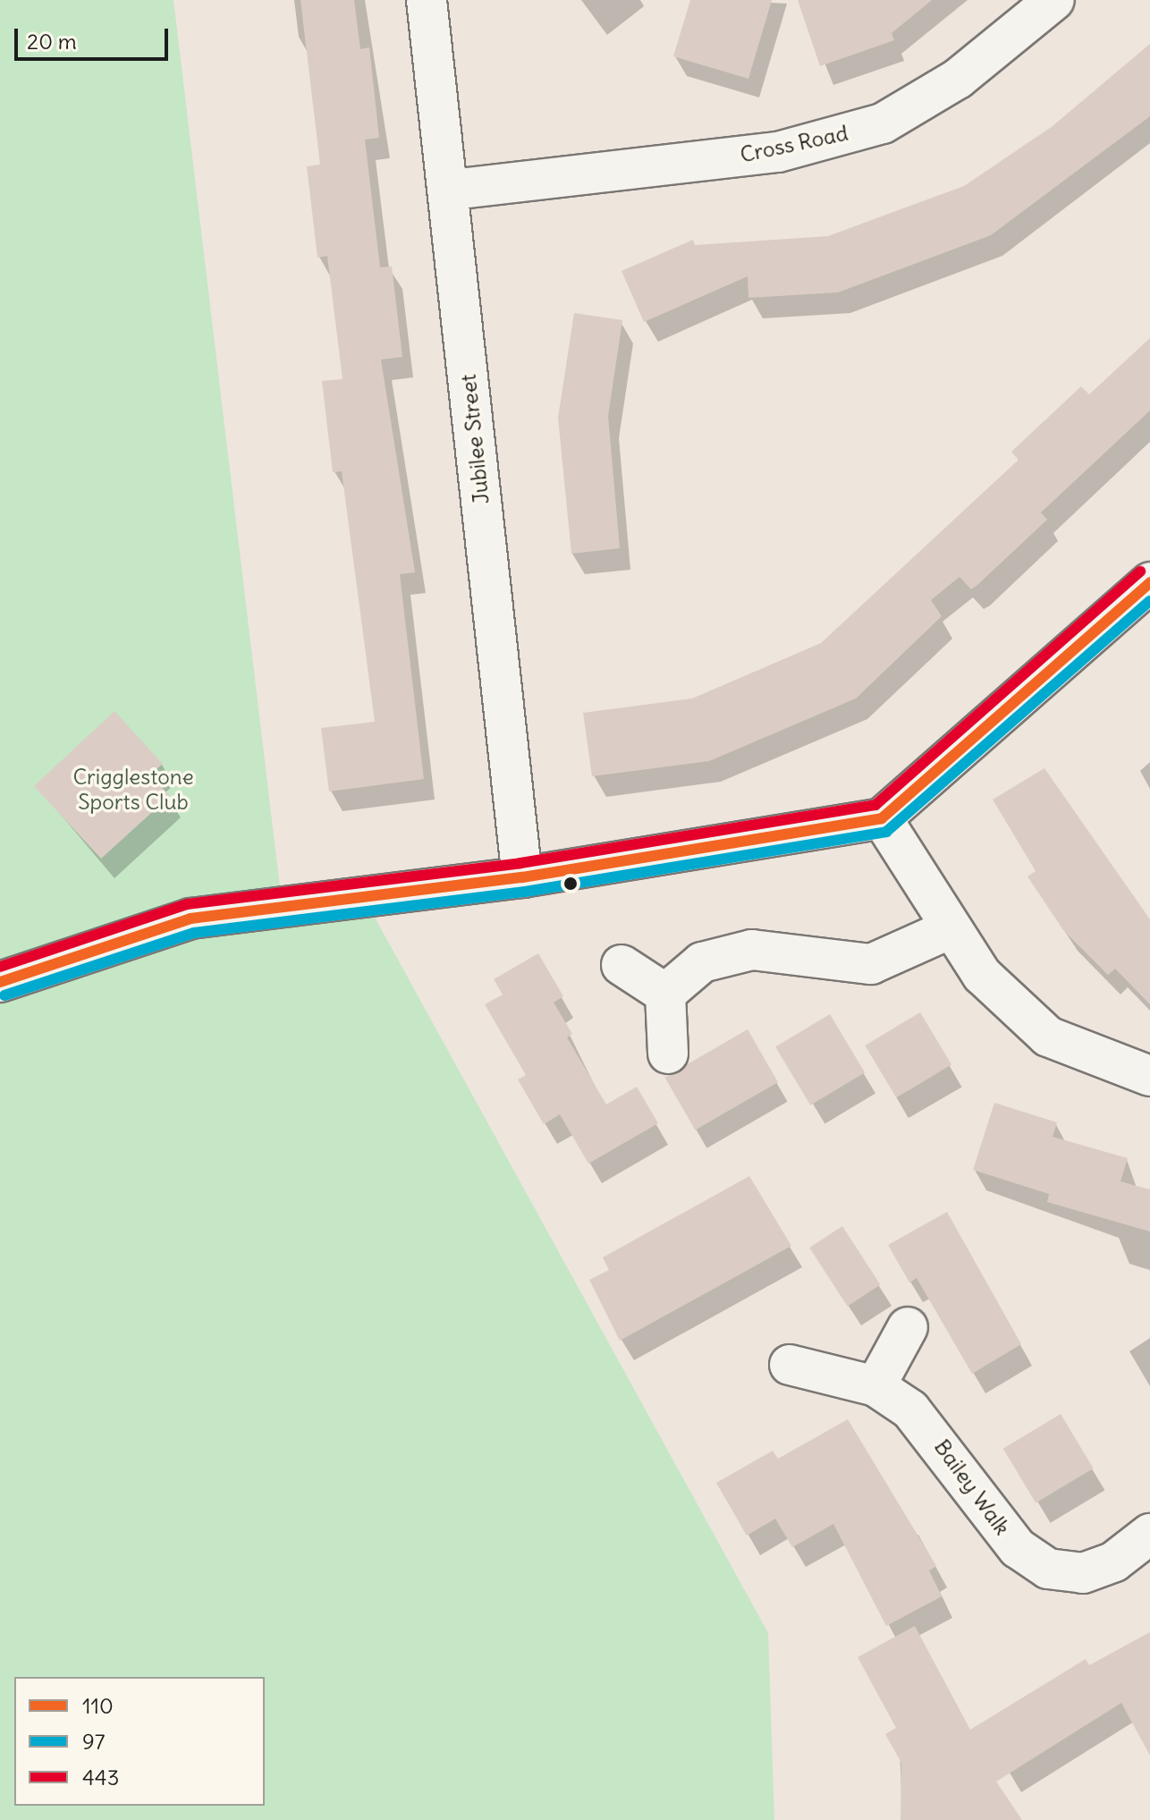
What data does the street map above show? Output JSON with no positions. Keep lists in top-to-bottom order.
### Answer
{
  "streets": {
    "street": ["Cross Road", "Jubilee Street", "Bailey Walk"]
  },
  "crossings": [
    ["Cross Road", "Jubilee Street"]
  ],
  "parks": ["Crigglestone Sports Club"],
  "lines": ["transit line 443", "transit line 110", "transit line 97"],
  "legend": ["110", "97", "443"],
  "scale_bar": "20 m"
}
